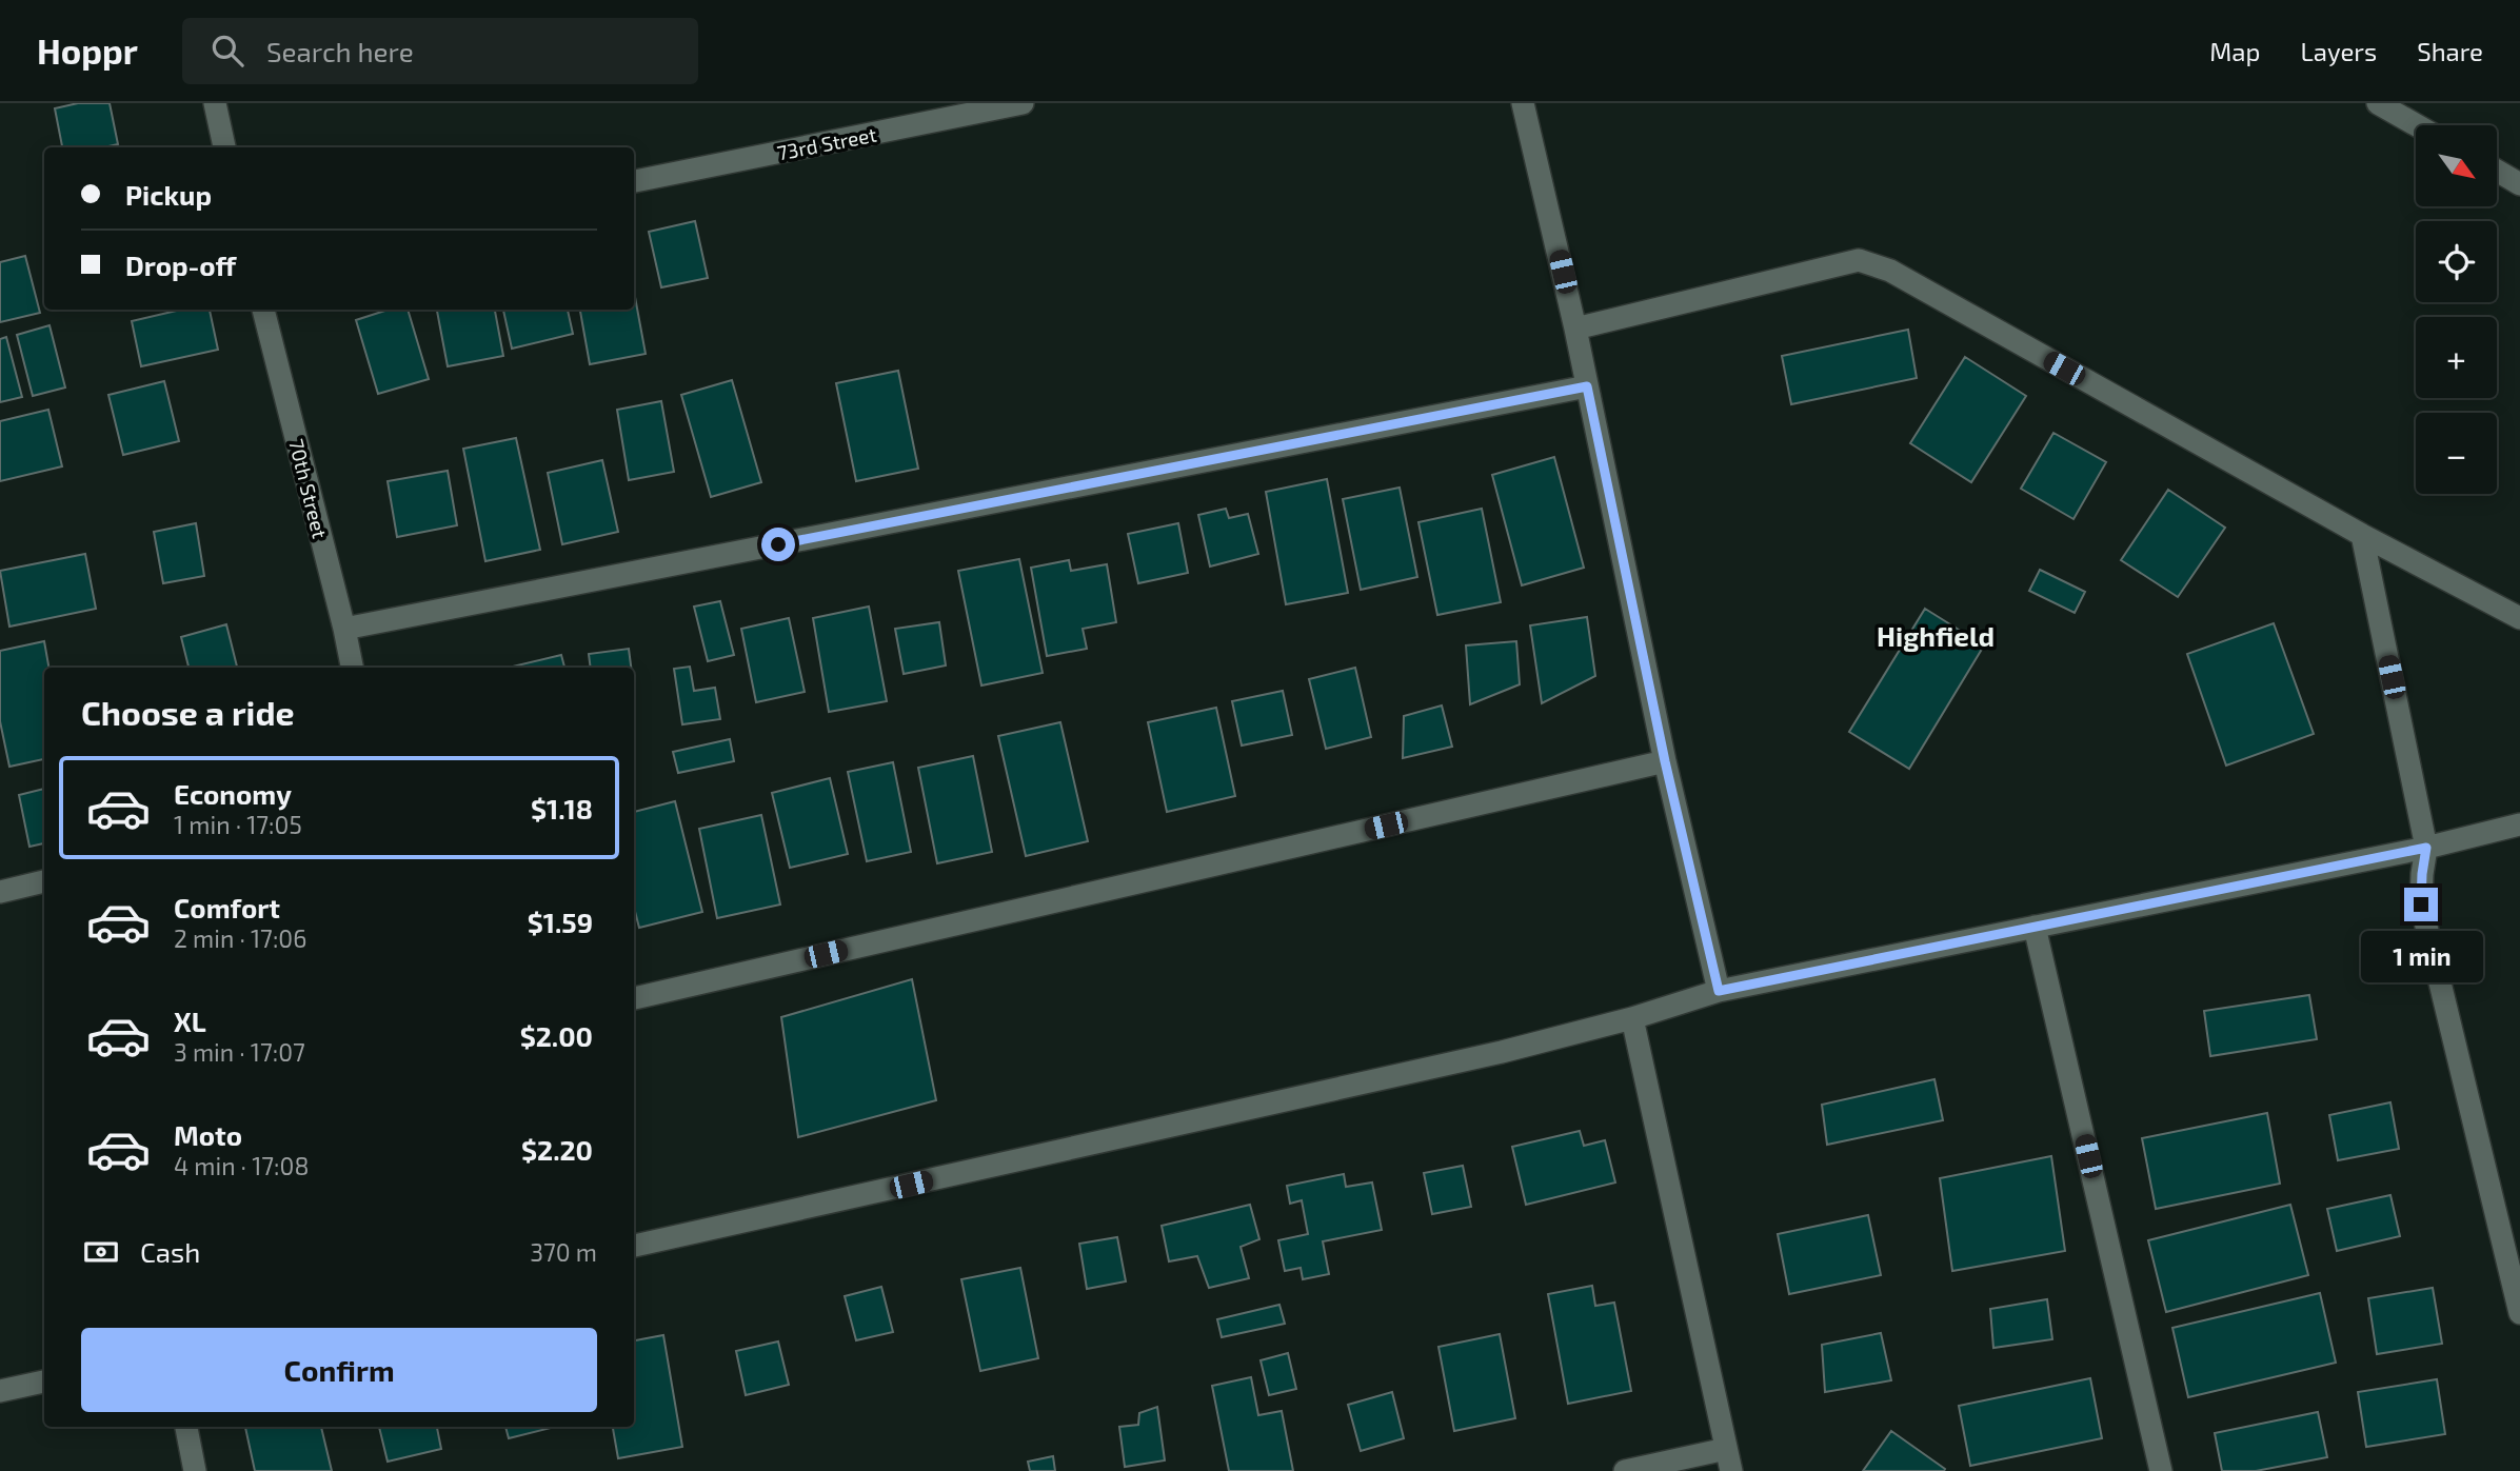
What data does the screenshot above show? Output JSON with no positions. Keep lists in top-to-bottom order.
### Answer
{
  "streets": {
    "street": ["73rd Street", "70th Street"]
  },
  "districts": ["Highfield"],
  "north": "bottom right",
  "page": {
    "header": "Hoppr",
    "search": "Search here",
    "nav": ["Map", "Layers", "Share"],
    "map_buttons": ["+", "−"],
    "banner": ["Pickup", "Drop-off"],
    "heading": "Choose a ride",
    "list": [
      {
        "name": "Economy",
        "note": "1 min · 17:05",
        "value": "$1.18"
      },
      {
        "name": "Comfort",
        "note": "2 min · 17:06",
        "value": "$1.59"
      },
      {
        "name": "XL",
        "note": "3 min · 17:07",
        "value": "$2.00"
      },
      {
        "name": "Moto",
        "note": "4 min · 17:08",
        "value": "$2.20"
      }
    ],
    "bubble": "1 min",
    "pay": ["Cash", "370 m"],
    "buttons": "Confirm"
  }
}
